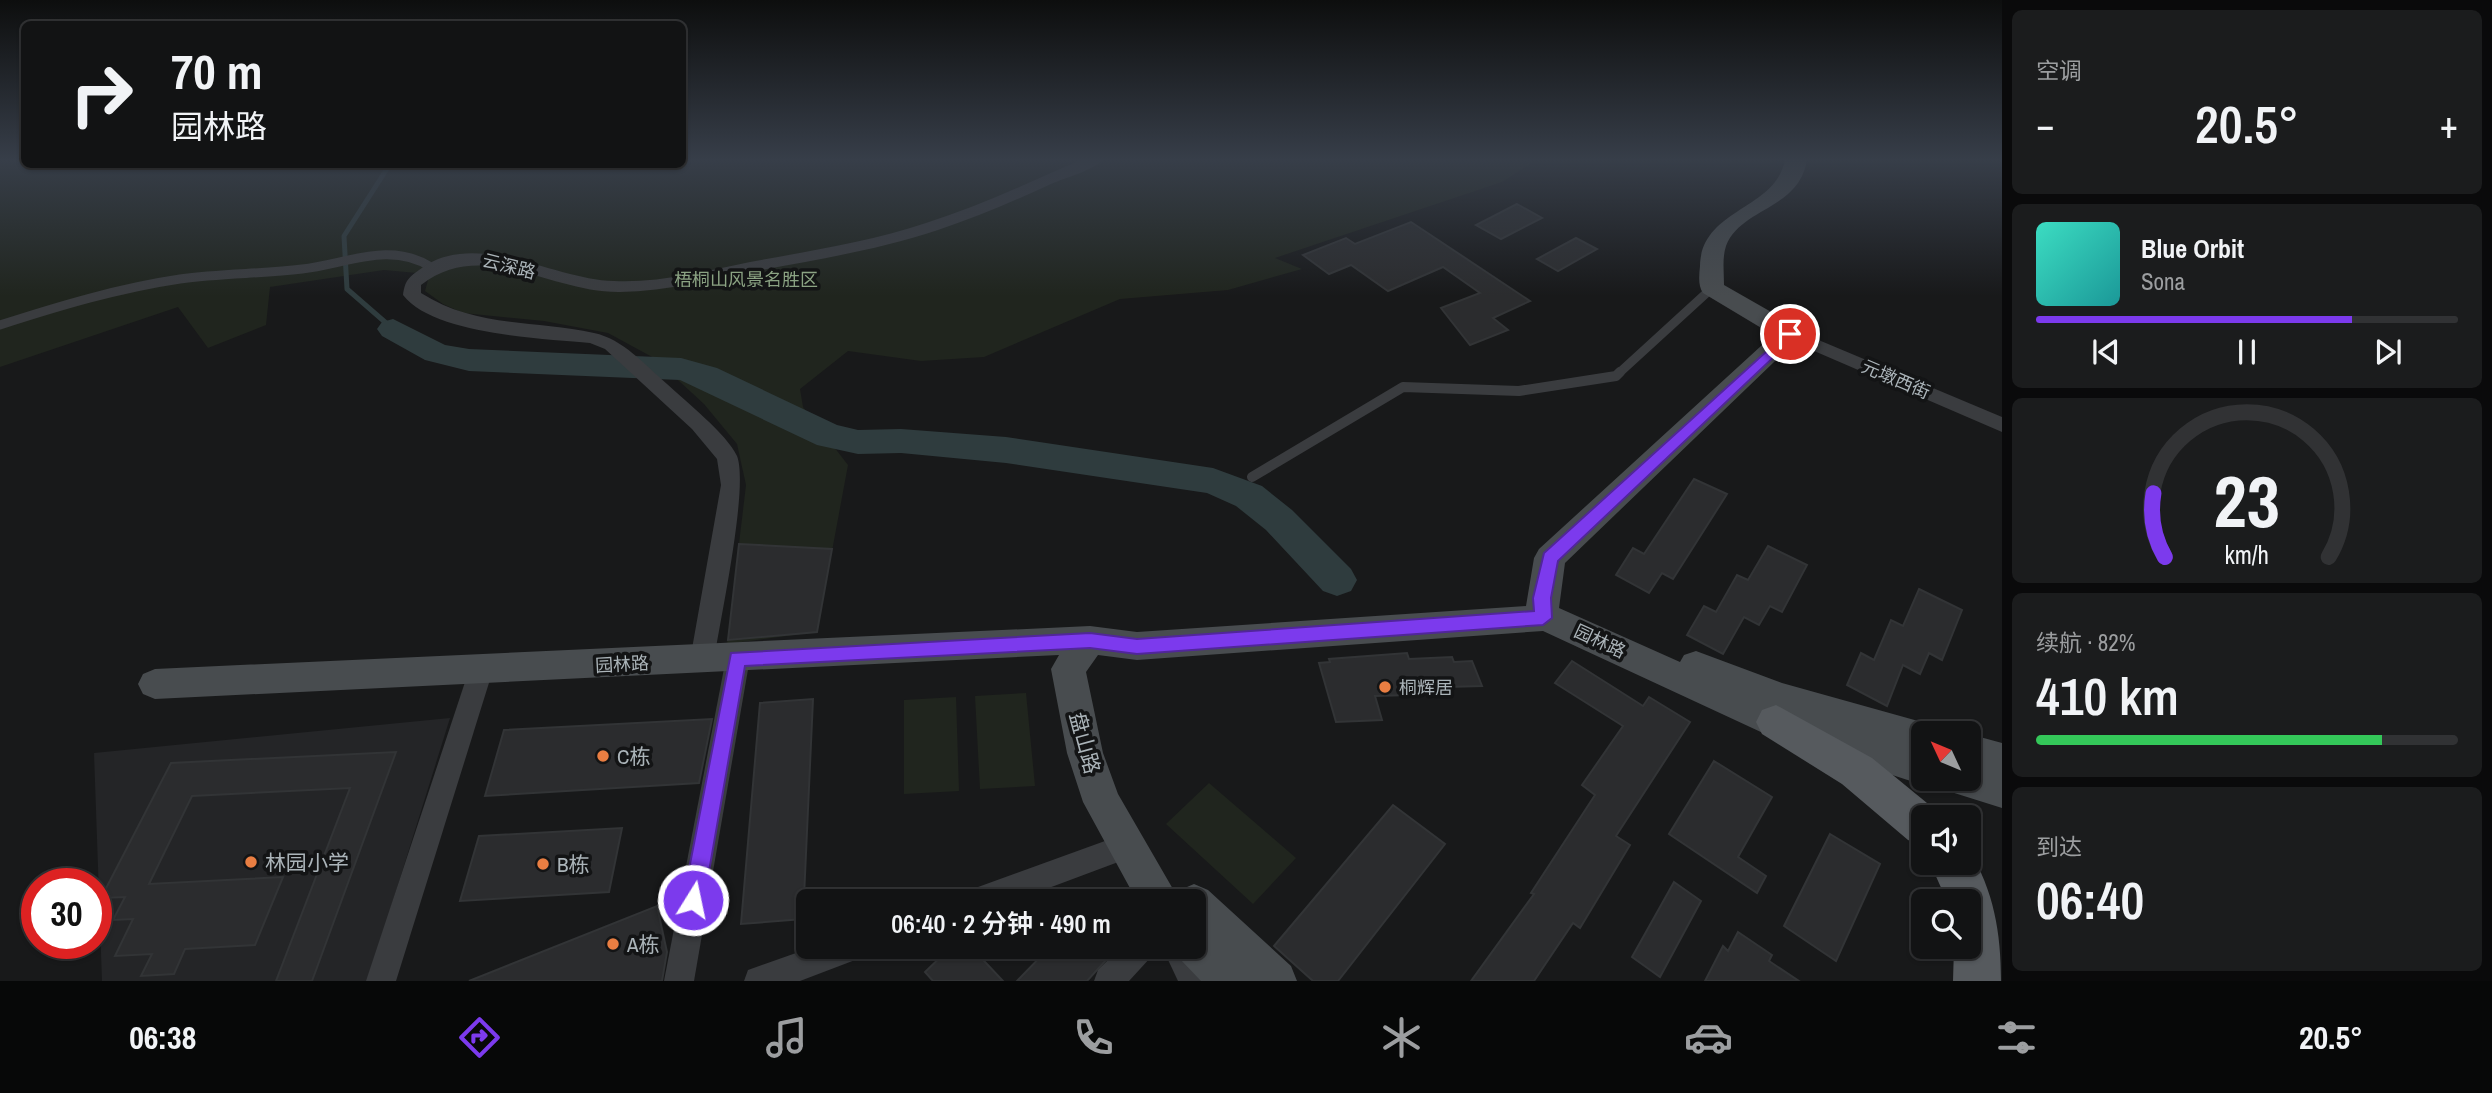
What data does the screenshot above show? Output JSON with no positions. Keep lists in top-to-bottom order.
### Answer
{
  "streets": {
    "street": [
      "云深路",
      "元墩西街",
      "园林路",
      "盘山路"
    ]
  },
  "crossings": [
    ["园林路", "盘山路"]
  ],
  "parks": ["梧桐山风景名胜区"],
  "places": [
    "桐辉居",
    "C栋",
    "林园小学",
    "B栋",
    "A栋"
  ],
  "north": "top left",
  "page": {
    "tile": [
      "空调",
      ["续航 · 82%", "410 km"],
      ["到达", "06:40"]
    ],
    "turn": ["70 m", "园林路"],
    "heat": ["−", "20.5°", "+"],
    "song": ["Blue Orbit", "Sona"],
    "limit": "30",
    "trip": "06:40 · 2 分钟 · 490 m",
    "tabs": ["06:38", "20.5°"],
    "gauge": ["23", "km/h"]
  }
}
